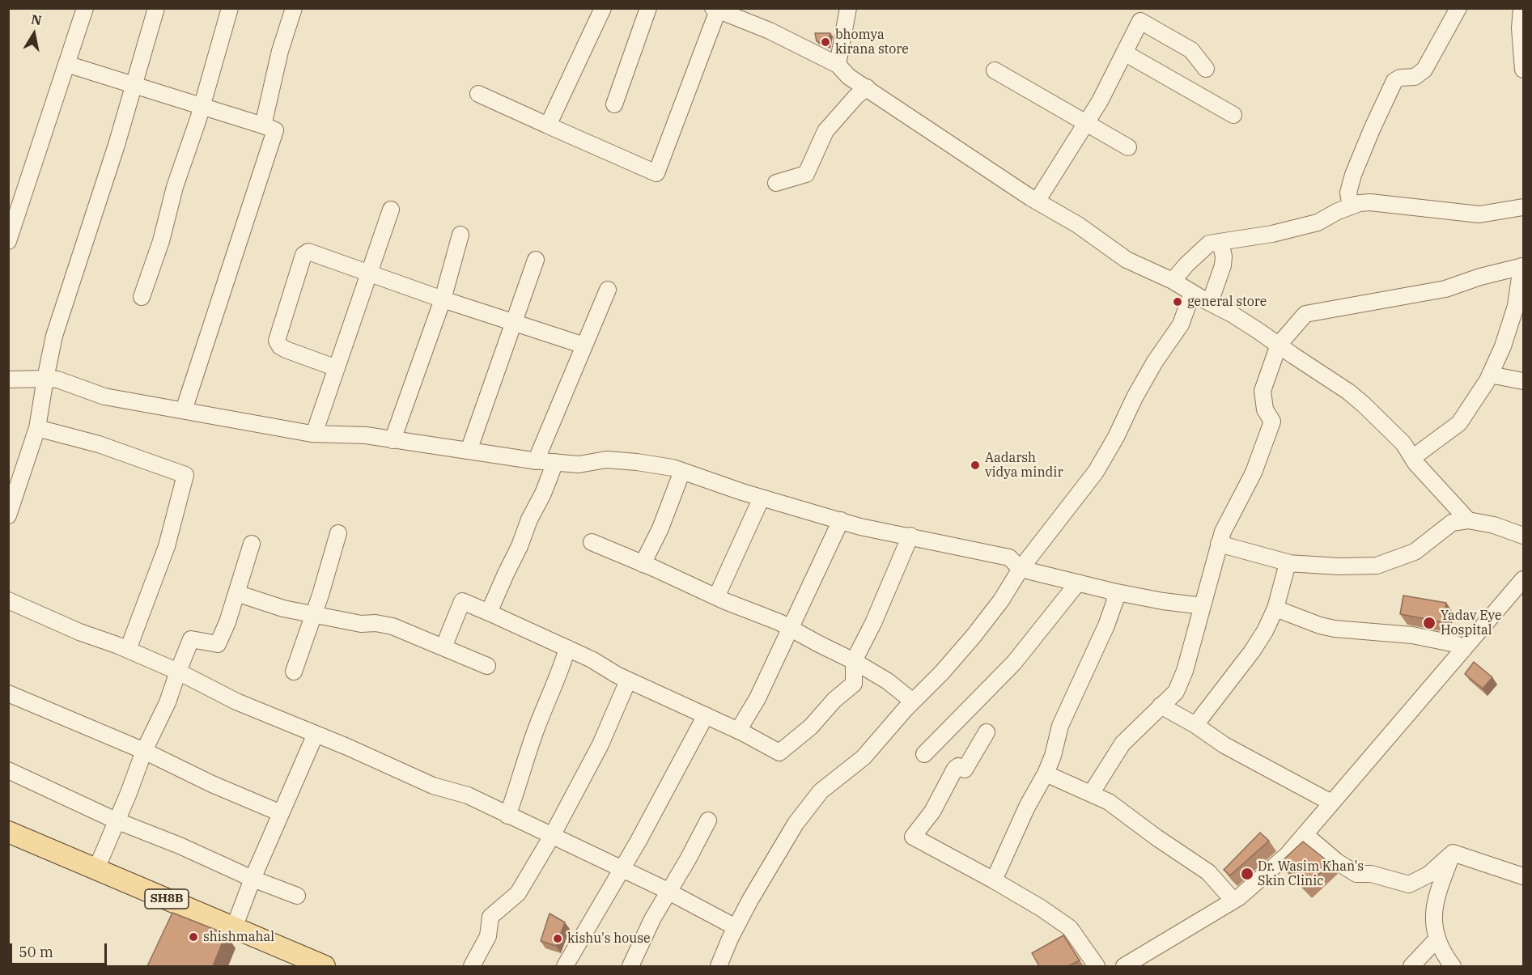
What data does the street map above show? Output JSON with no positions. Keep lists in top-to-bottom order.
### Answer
{
  "streets": {
    "main road": ["SH8B"]
  },
  "places": [
    "bhomya kirana store",
    "general store",
    "Aadarsh vidya mindir",
    "Yadav Eye Hospital",
    "Dr. Wasim Khan's Skin Clinic",
    "shishmahal",
    "kishu's house"
  ],
  "scale_bar": "50 m",
  "north": "top"
}
